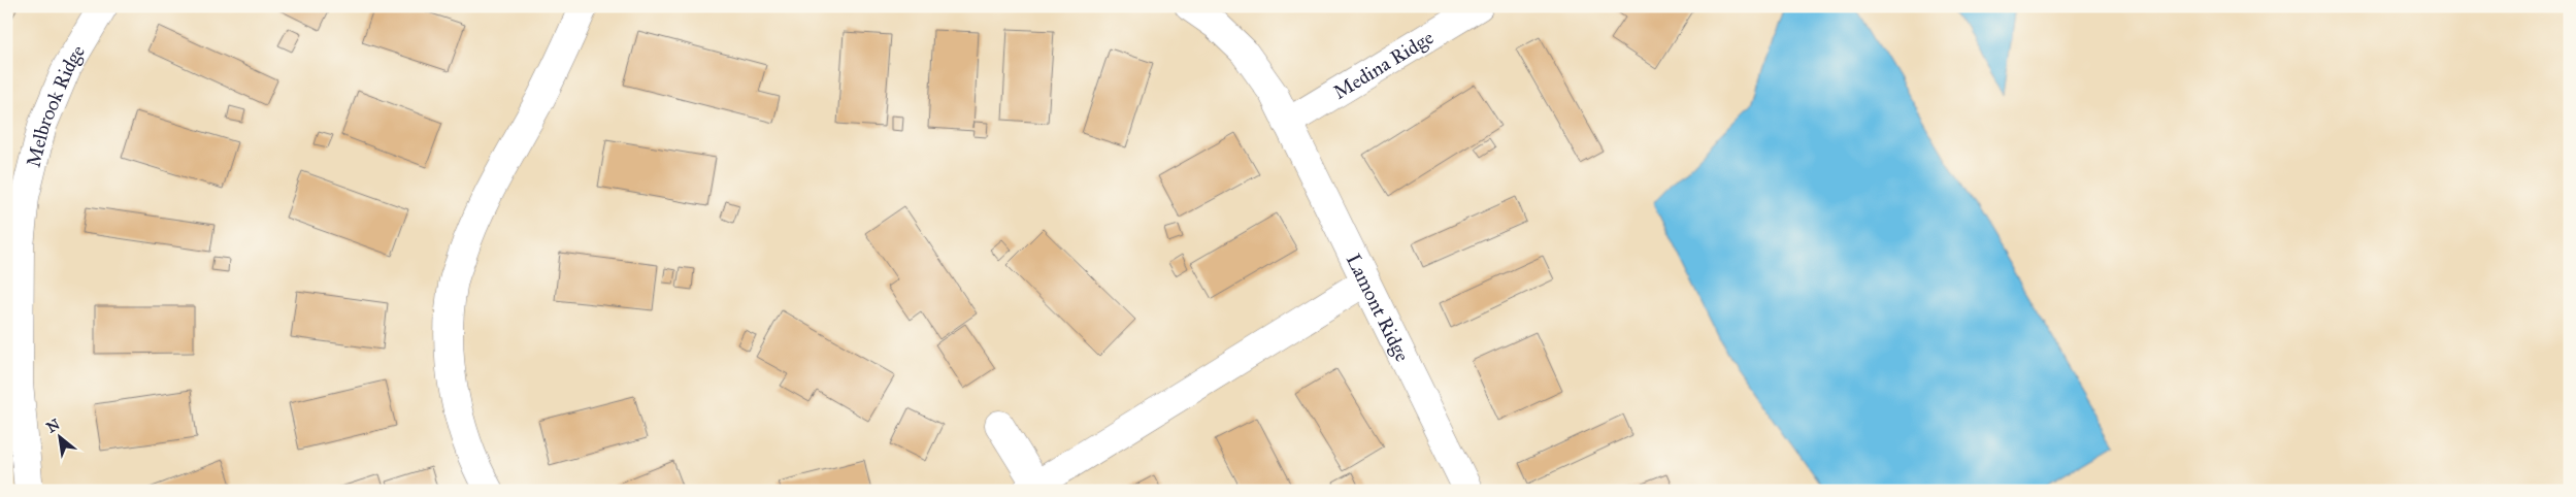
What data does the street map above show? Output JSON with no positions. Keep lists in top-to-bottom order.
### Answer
{
  "streets": {
    "street": ["Medina Ridge", "Melbrook Ridge", "Lamont Ridge"]
  },
  "crossings": [
    ["Medina Ridge", "Lamont Ridge"]
  ],
  "north": "top left"
}
